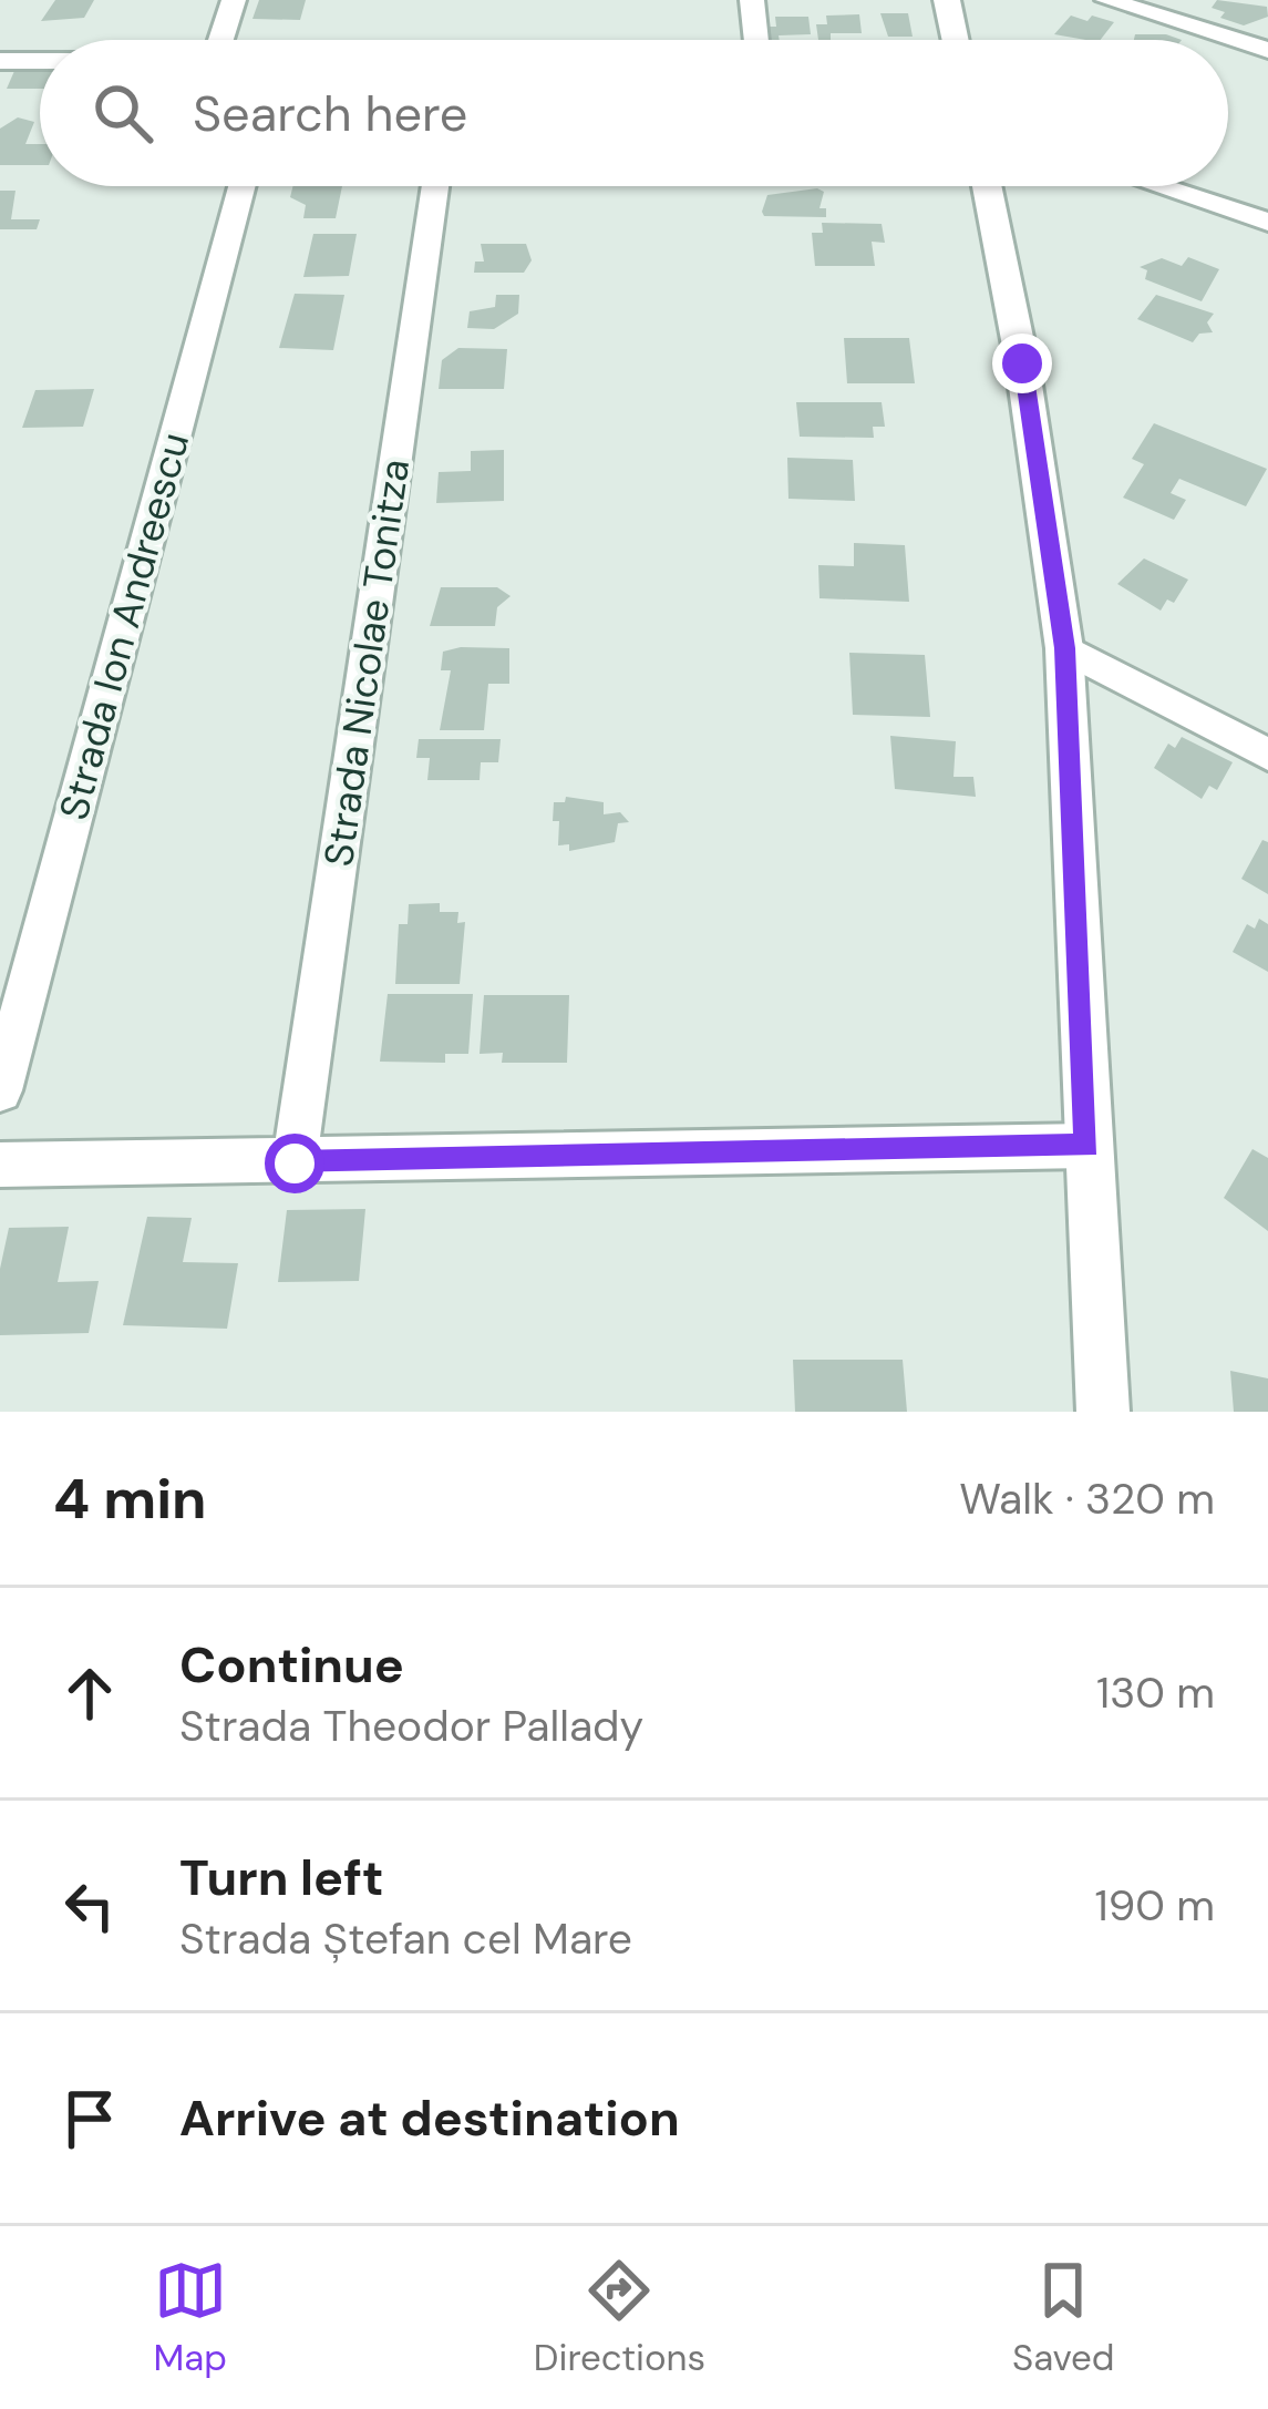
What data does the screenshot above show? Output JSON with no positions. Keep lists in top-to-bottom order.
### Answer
{
  "streets": {
    "street": ["Strada Ion Andreescu", "Strada Nicolae Tonitza"]
  },
  "page": {
    "search": "Search here",
    "heading": ["4 min", "Walk · 320 m"],
    "list": [
      ["Continue", "Strada Theodor Pallady", "130 m"],
      ["Turn left", "Strada Ștefan cel Mare", "190 m"],
      "Arrive at destination"
    ],
    "nav": ["Map", "Directions", "Saved"]
  }
}
